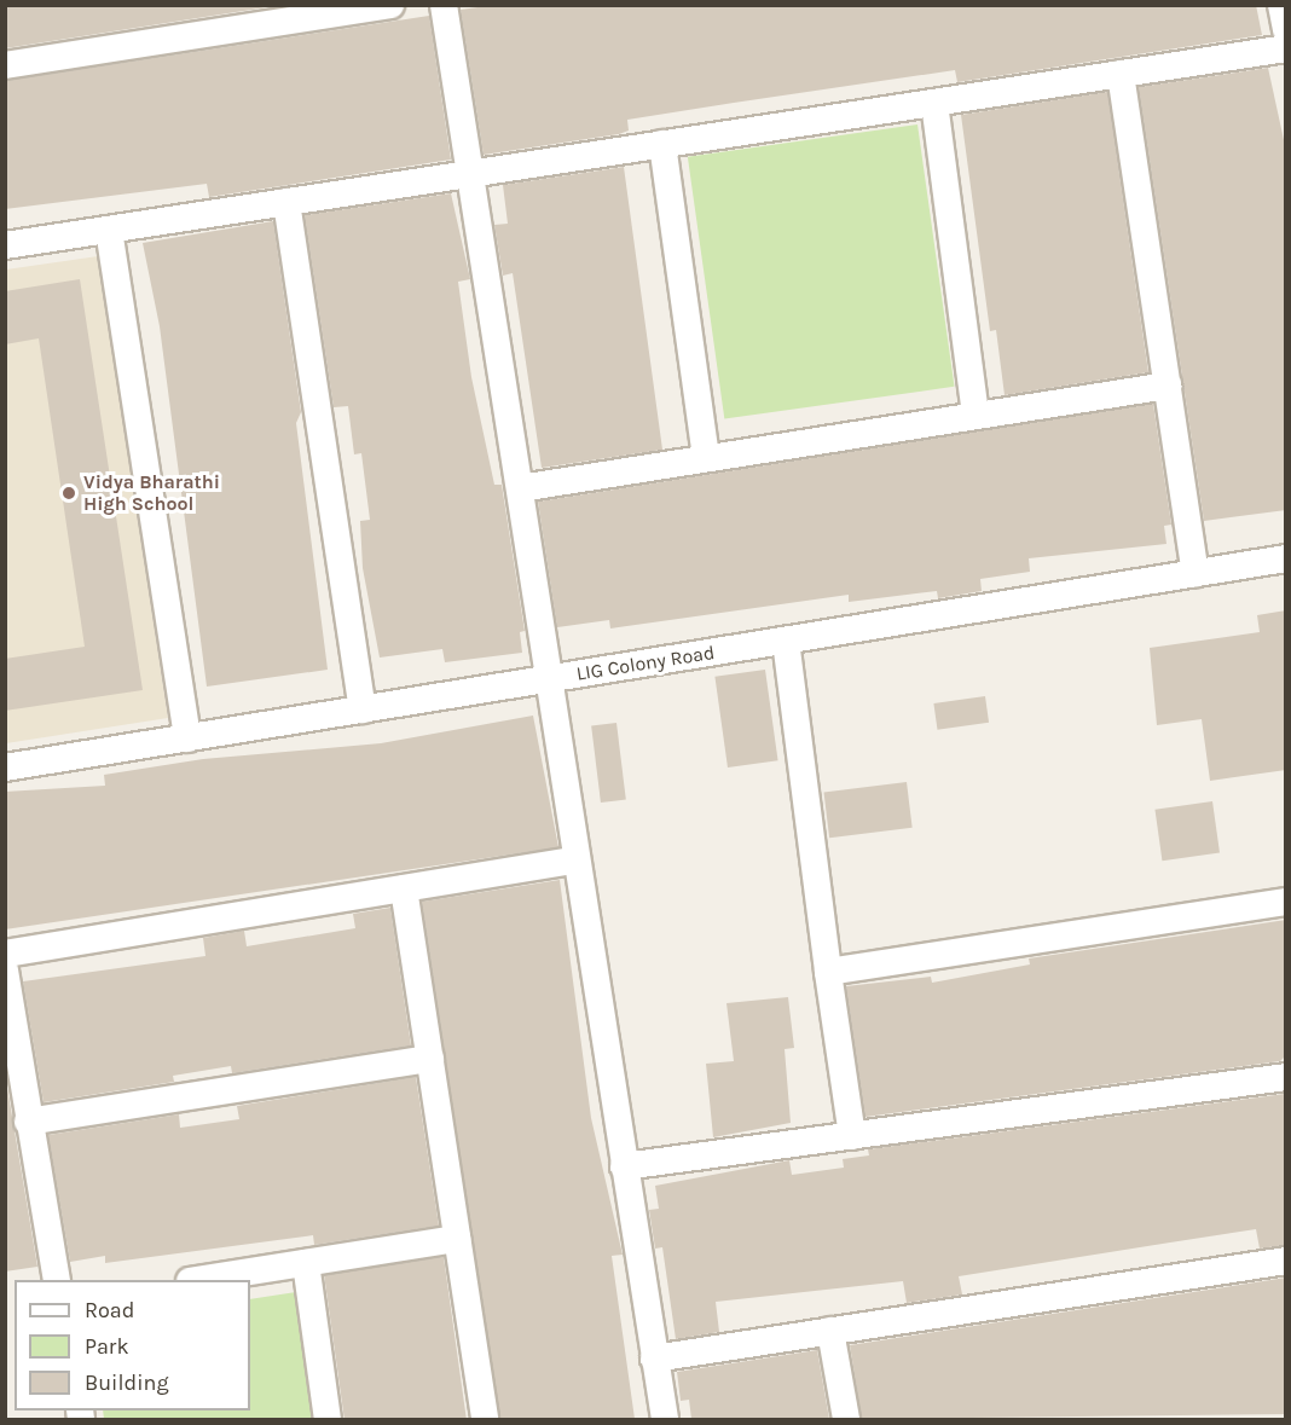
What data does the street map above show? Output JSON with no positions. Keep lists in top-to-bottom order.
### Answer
{
  "streets": {
    "street": ["LIG Colony Road"]
  },
  "places": ["Vidya Bharathi High School"],
  "legend": ["Road", "Park", "Building"]
}
